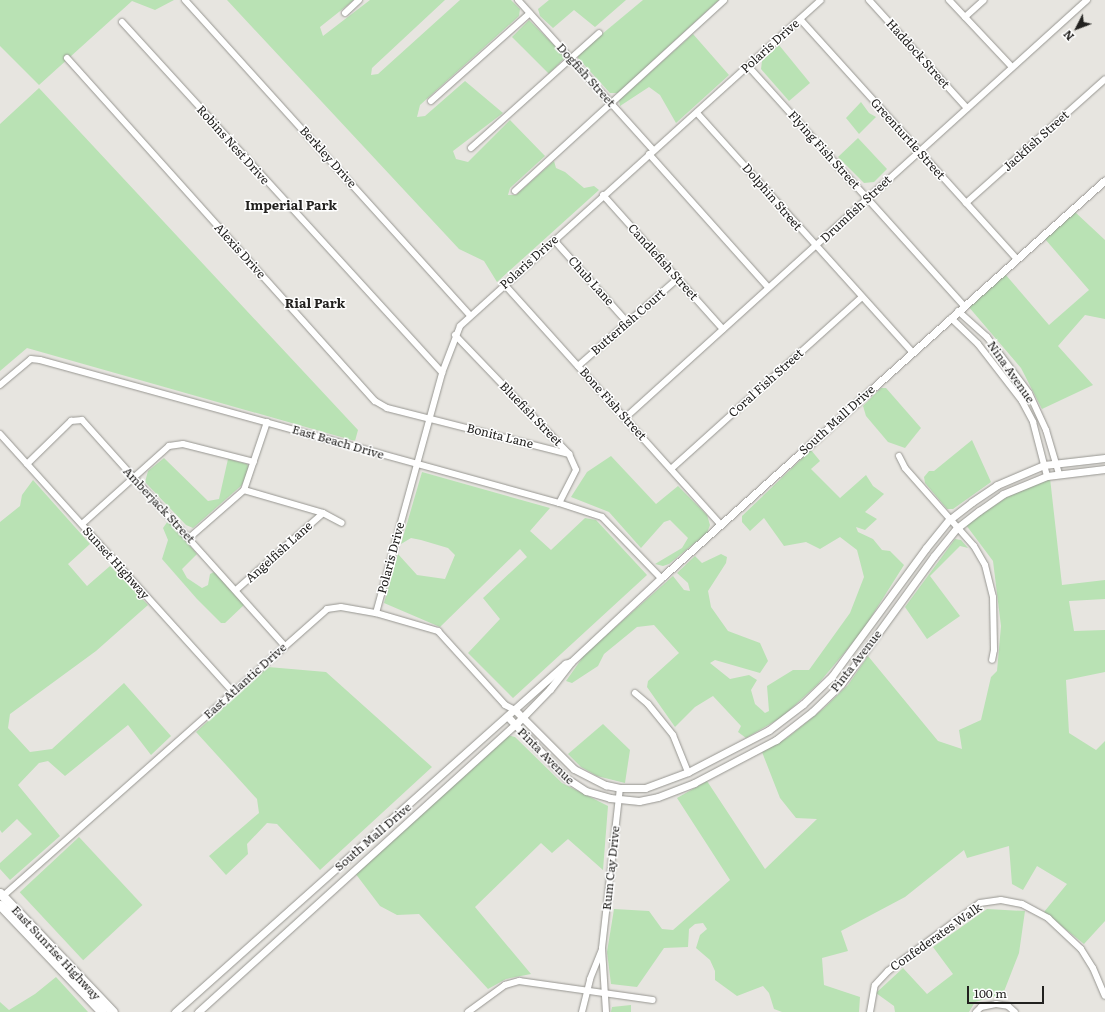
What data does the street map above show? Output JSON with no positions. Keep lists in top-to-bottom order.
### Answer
{
  "streets": {
    "main road": ["East Sunrise Highway"],
    "street": [
      "Polaris Drive",
      "Haddock Street",
      "Dogfish Street",
      "Greenturtle Street",
      "Jackfish Street",
      "Robins Nest Drive",
      "Flying Fish Street",
      "Berkley Drive",
      "Dolphin Street",
      "Drumfish Street",
      "Alexis Drive",
      "Candlefish Street",
      "Chub Lane",
      "Butterfish Court",
      "Nina Avenue",
      "Coral Fish Street",
      "Bone Fish Street",
      "Bluefish Street",
      "South Mall Drive",
      "Bonita Lane",
      "East Beach Drive",
      "Amberjack Street",
      "Angelfish Lane",
      "Sunset Highway",
      "Pinta Avenue",
      "East Atlantic Drive",
      "Rum Cay Drive",
      "Confederates Walk"
    ]
  },
  "crossings": [
    ["Polaris Drive", "Dogfish Street"],
    ["Polaris Drive", "Greenturtle Street"],
    ["Polaris Drive", "Robins Nest Drive"],
    ["Polaris Drive", "Flying Fish Street"],
    ["Polaris Drive", "Berkley Drive"],
    ["Polaris Drive", "Dolphin Street"],
    ["Polaris Drive", "Alexis Drive"],
    ["Polaris Drive", "Candlefish Street"],
    ["Polaris Drive", "Chub Lane"],
    ["Polaris Drive", "Bone Fish Street"],
    ["Polaris Drive", "Bluefish Street"],
    ["Polaris Drive", "Bonita Lane"],
    ["Polaris Drive", "East Beach Drive"],
    ["Polaris Drive", "East Atlantic Drive"],
    ["Haddock Street", "Drumfish Street"],
    ["Dogfish Street", "Drumfish Street"],
    ["Greenturtle Street", "Jackfish Street"],
    ["Greenturtle Street", "Drumfish Street"],
    ["Greenturtle Street", "South Mall Drive"],
    ["Flying Fish Street", "Drumfish Street"],
    ["Flying Fish Street", "Nina Avenue"],
    ["Flying Fish Street", "South Mall Drive"],
    ["Dolphin Street", "Drumfish Street"],
    ["Dolphin Street", "Coral Fish Street"],
    ["Dolphin Street", "South Mall Drive"],
    ["Drumfish Street", "Candlefish Street"],
    ["Drumfish Street", "Bone Fish Street"],
    ["Alexis Drive", "Bonita Lane"],
    ["Candlefish Street", "Butterfish Court"],
    ["Chub Lane", "Butterfish Court"],
    ["Butterfish Court", "Bone Fish Street"],
    ["Nina Avenue", "South Mall Drive"],
    ["Nina Avenue", "Pinta Avenue"],
    ["Coral Fish Street", "Bone Fish Street"],
    ["Bone Fish Street", "South Mall Drive"],
    ["Bluefish Street", "Bonita Lane"],
    ["Bluefish Street", "East Beach Drive"],
    ["South Mall Drive", "East Beach Drive"],
    ["South Mall Drive", "Pinta Avenue"],
    ["South Mall Drive", "East Atlantic Drive"],
    ["Amberjack Street", "Angelfish Lane"],
    ["Amberjack Street", "Sunset Highway"],
    ["Amberjack Street", "East Atlantic Drive"],
    ["Sunset Highway", "East Atlantic Drive"],
    ["Pinta Avenue", "East Atlantic Drive"],
    ["Pinta Avenue", "Rum Cay Drive"],
    ["East Atlantic Drive", "East Sunrise Highway"]
  ],
  "districts": ["Imperial Park", "Rial Park"],
  "scale_bar": "100 m",
  "north": "bottom left"
}
